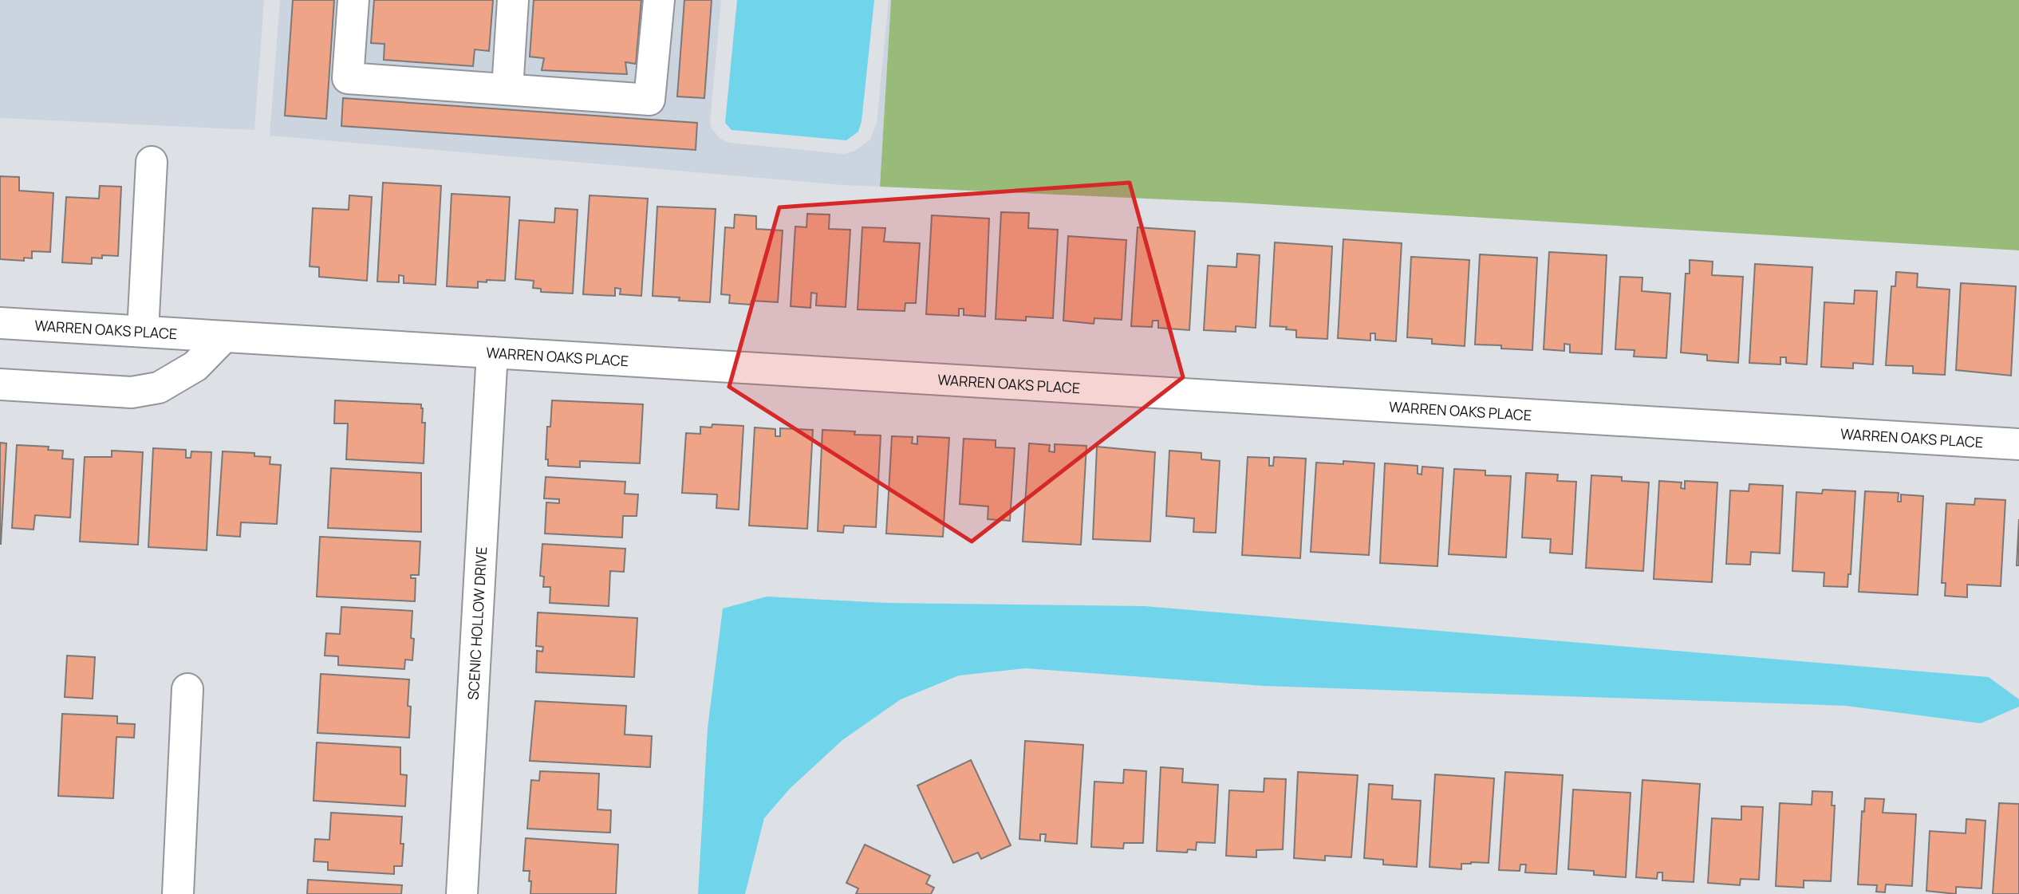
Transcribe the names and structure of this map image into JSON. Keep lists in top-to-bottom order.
{
  "streets": {
    "street": ["WARREN OAKS PLACE", "SCENIC HOLLOW DRIVE"]
  },
  "crossings": [
    ["WARREN OAKS PLACE", "SCENIC HOLLOW DRIVE"]
  ]
}
